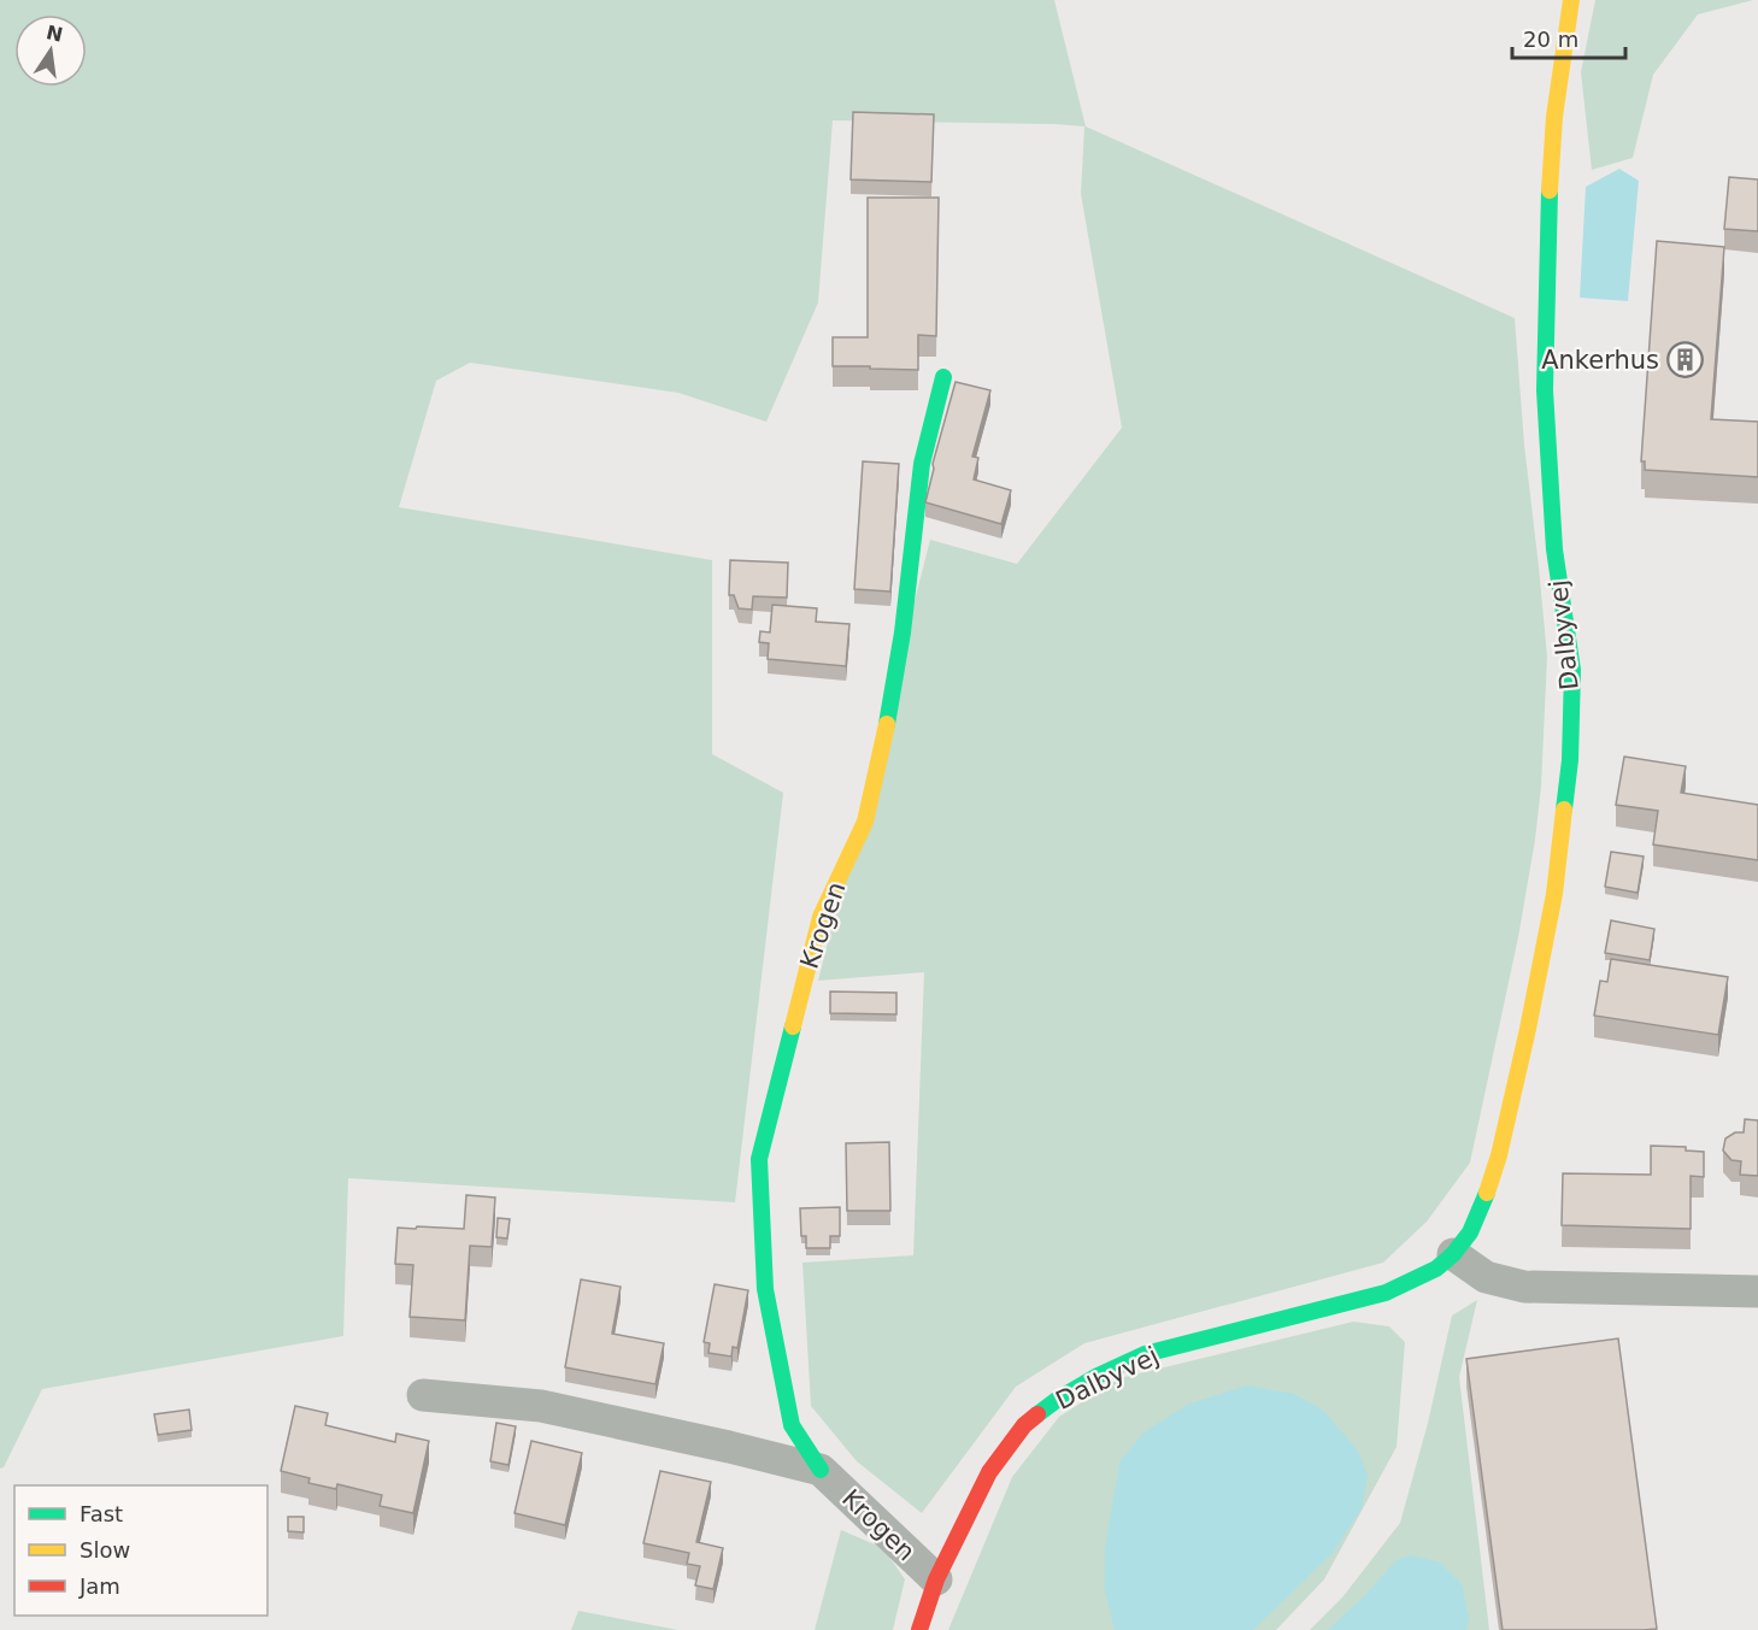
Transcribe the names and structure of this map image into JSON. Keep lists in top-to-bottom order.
{
  "streets": {
    "street": ["Dalbyvej", "Krogen"]
  },
  "crossings": [
    ["Dalbyvej", "Krogen"]
  ],
  "places": {
    "building": ["Ankerhus"]
  },
  "legend": ["Fast", "Slow", "Jam"],
  "scale_bar": "20 m",
  "north": "top"
}
